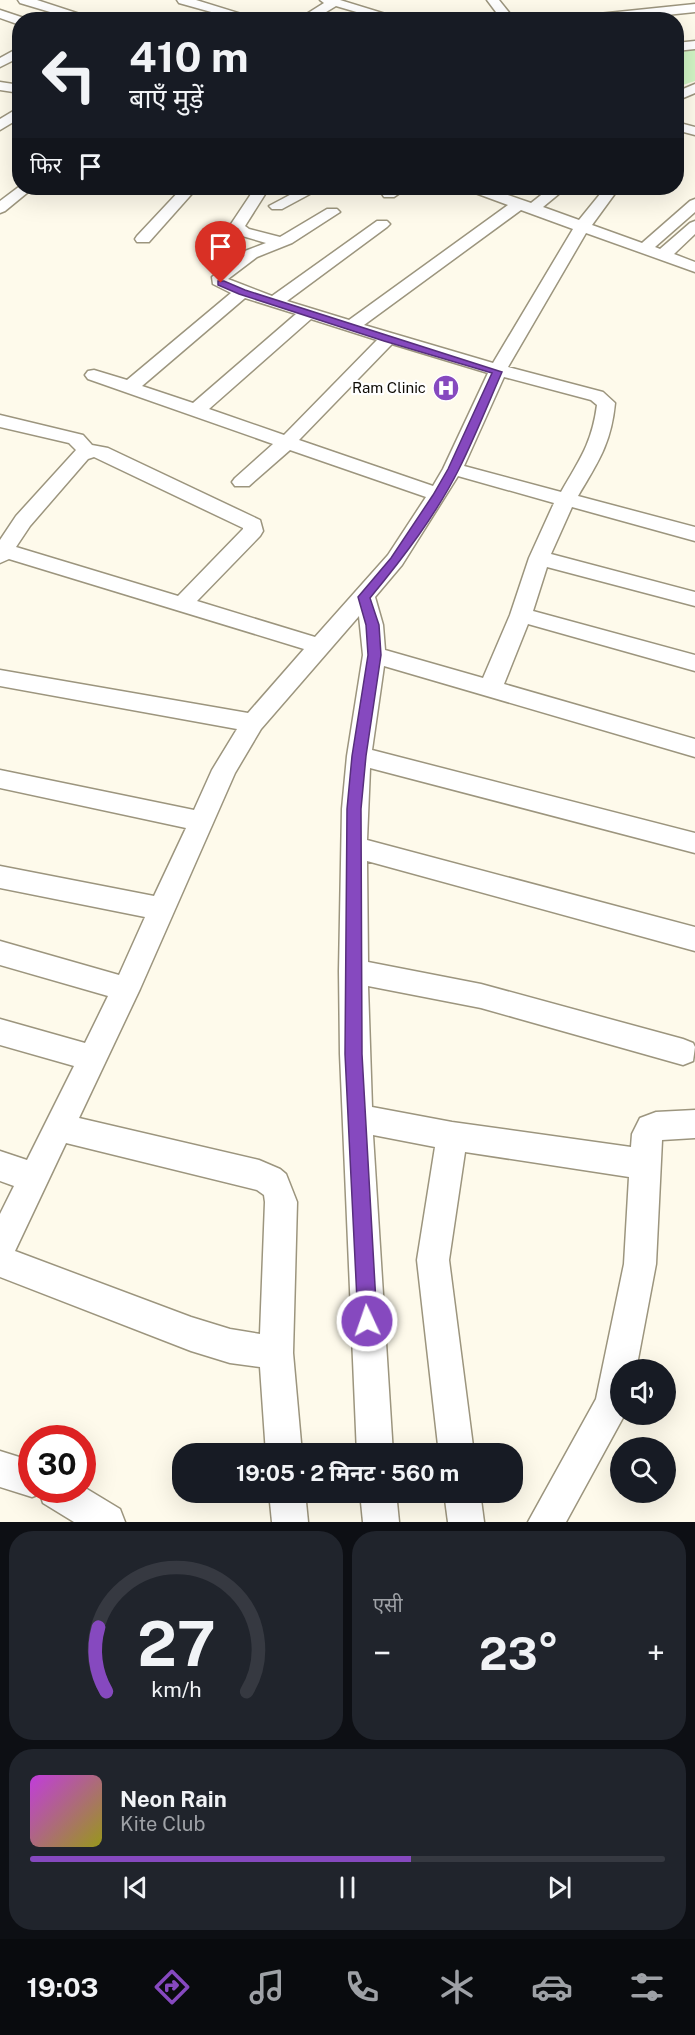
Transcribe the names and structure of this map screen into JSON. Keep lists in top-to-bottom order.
{
  "places": {
    "hospital": ["Ram Clinic"]
  },
  "page": {
    "turn": ["410 m", "बाएँ मुड़ें"],
    "then": "फिर",
    "limit": "30",
    "trip": "19:05 · 2 मिनट · 560 m",
    "tile": "एसी",
    "heat": ["−", "23°", "+"],
    "song": ["Neon Rain", "Kite Club"],
    "tabs": "19:03",
    "gauge": ["27", "km/h"]
  }
}
